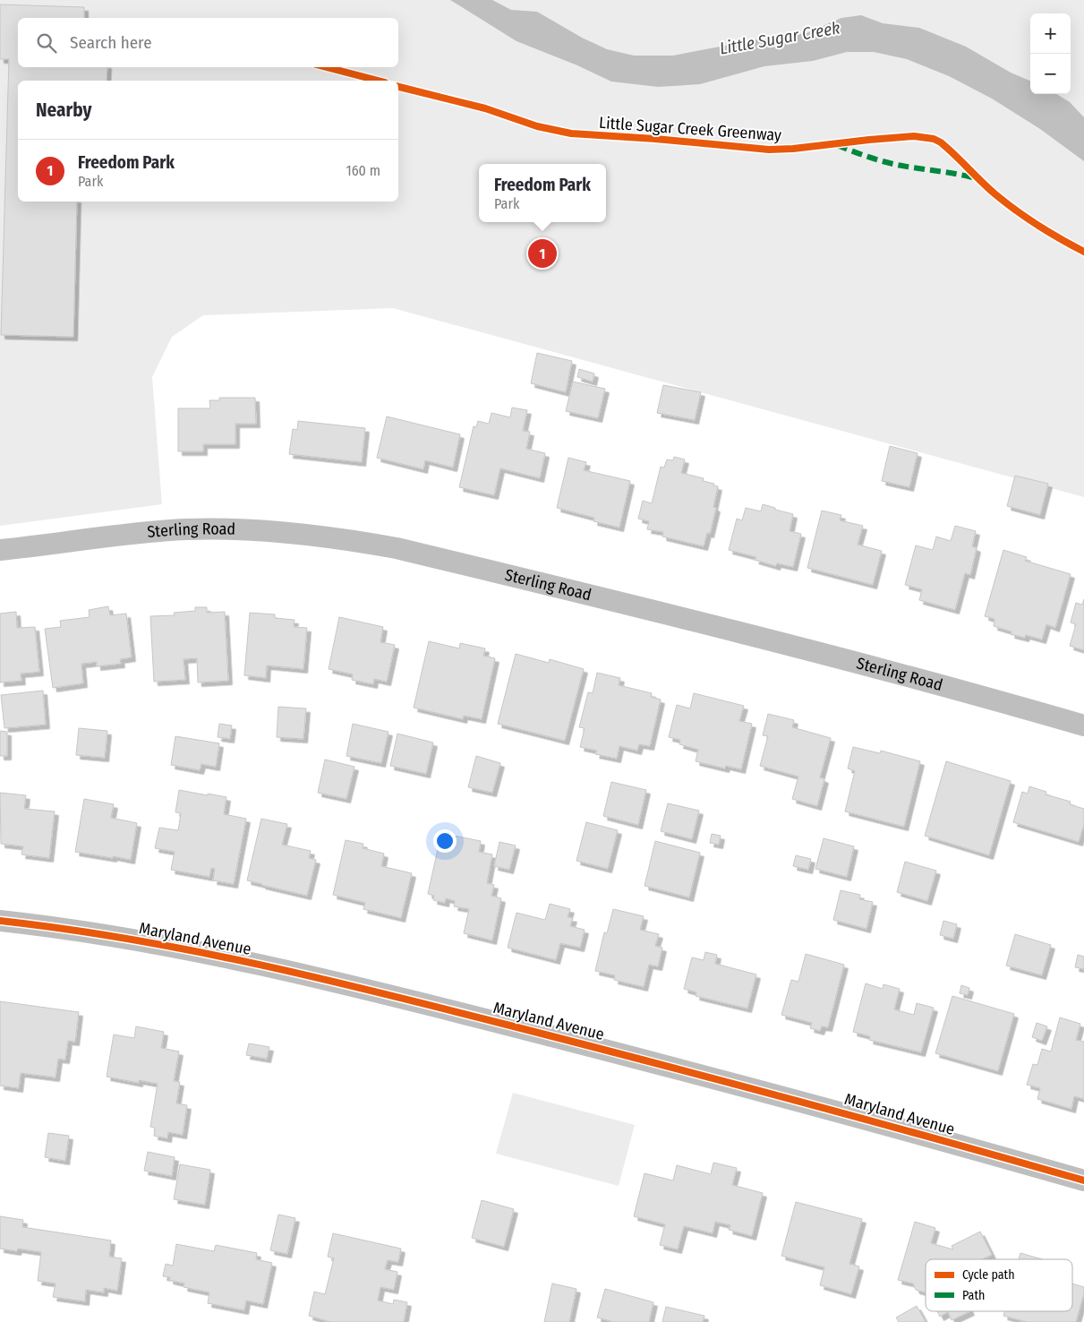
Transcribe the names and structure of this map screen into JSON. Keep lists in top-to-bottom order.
{
  "streets": {
    "street": ["Sterling Road", "Maryland Avenue"],
    "cycle path": ["Little Sugar Creek Greenway"]
  },
  "water": ["Little Sugar Creek"],
  "legend": ["Cycle path", "Path"],
  "page": {
    "map_buttons": ["+", "−"],
    "search": "Search here",
    "heading": "Nearby",
    "list": [
      {
        "mark": "1",
        "name": "Freedom Park",
        "note": "Park",
        "value": "160 m"
      }
    ],
    "popup": ["Freedom Park", "Park"],
    "pins": "1"
  }
}
